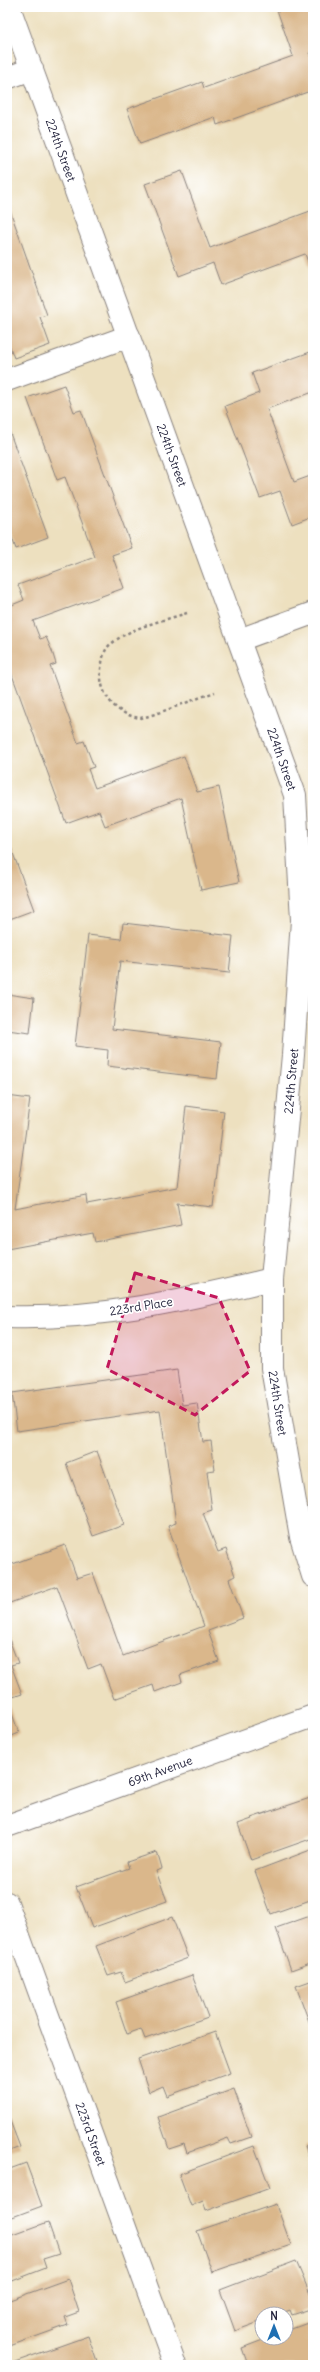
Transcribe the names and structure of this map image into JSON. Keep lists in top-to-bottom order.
{
  "streets": {
    "street": [
      "224th Street",
      "223rd Place",
      "69th Avenue",
      "223rd Street"
    ]
  },
  "crossings": [
    ["224th Street", "223rd Place"]
  ],
  "north": "top"
}
